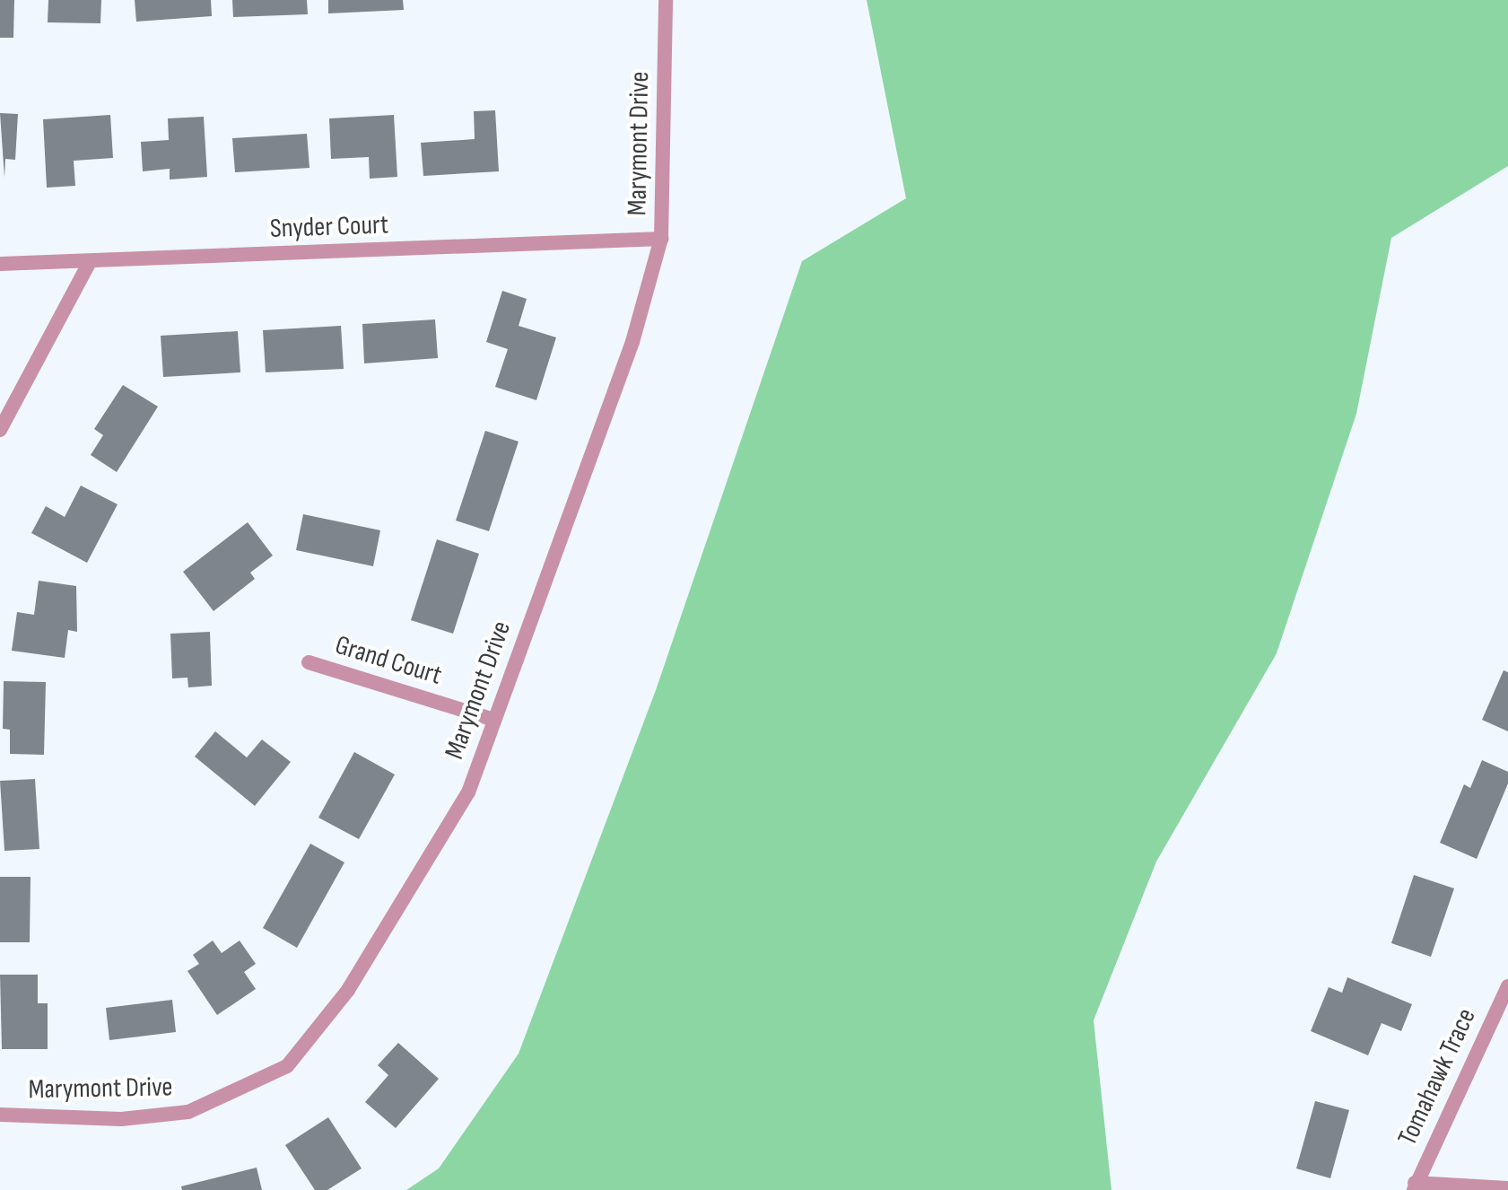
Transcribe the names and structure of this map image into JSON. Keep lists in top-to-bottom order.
{
  "streets": {
    "street": [
      "Marymont Drive",
      "Snyder Court",
      "Grand Court",
      "Tomahawk Trace"
    ]
  },
  "crossings": [
    ["Marymont Drive", "Snyder Court"],
    ["Marymont Drive", "Grand Court"]
  ]
}
